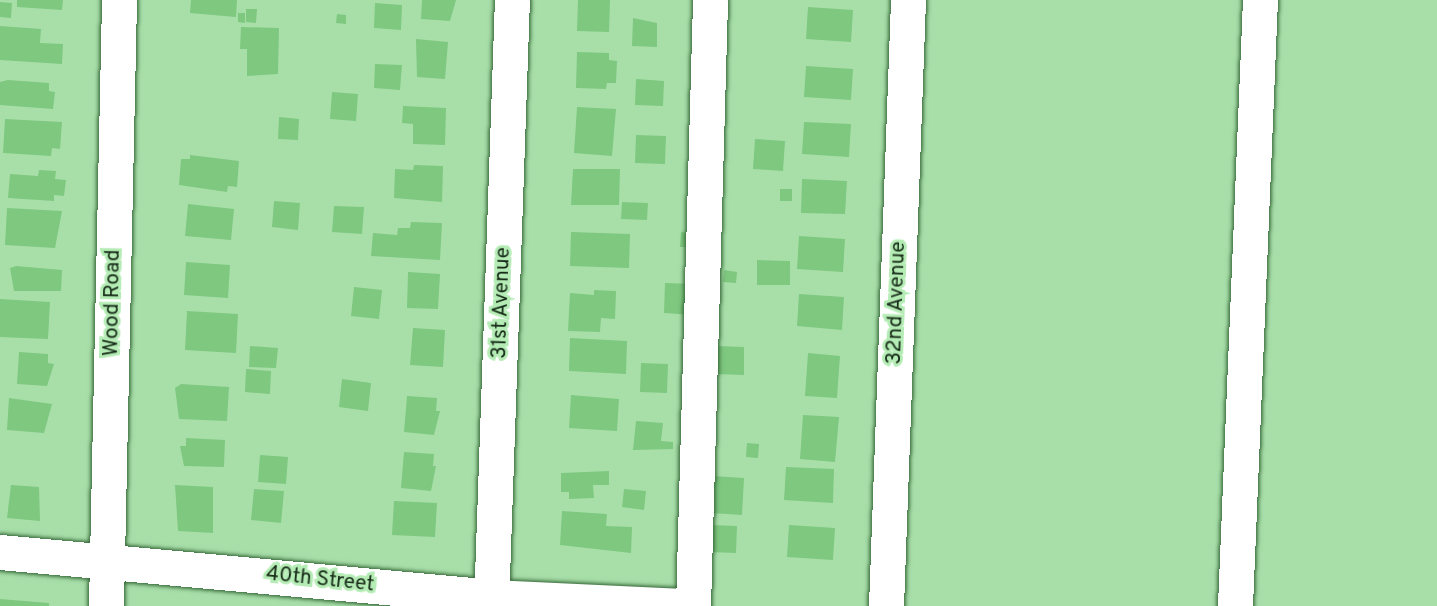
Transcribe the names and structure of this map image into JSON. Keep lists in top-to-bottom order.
{
  "streets": {
    "street": [
      "Wood Road",
      "31st Avenue",
      "32nd Avenue",
      "40th Street"
    ]
  },
  "crossings": [
    ["Wood Road", "40th Street"],
    ["31st Avenue", "40th Street"]
  ]
}
